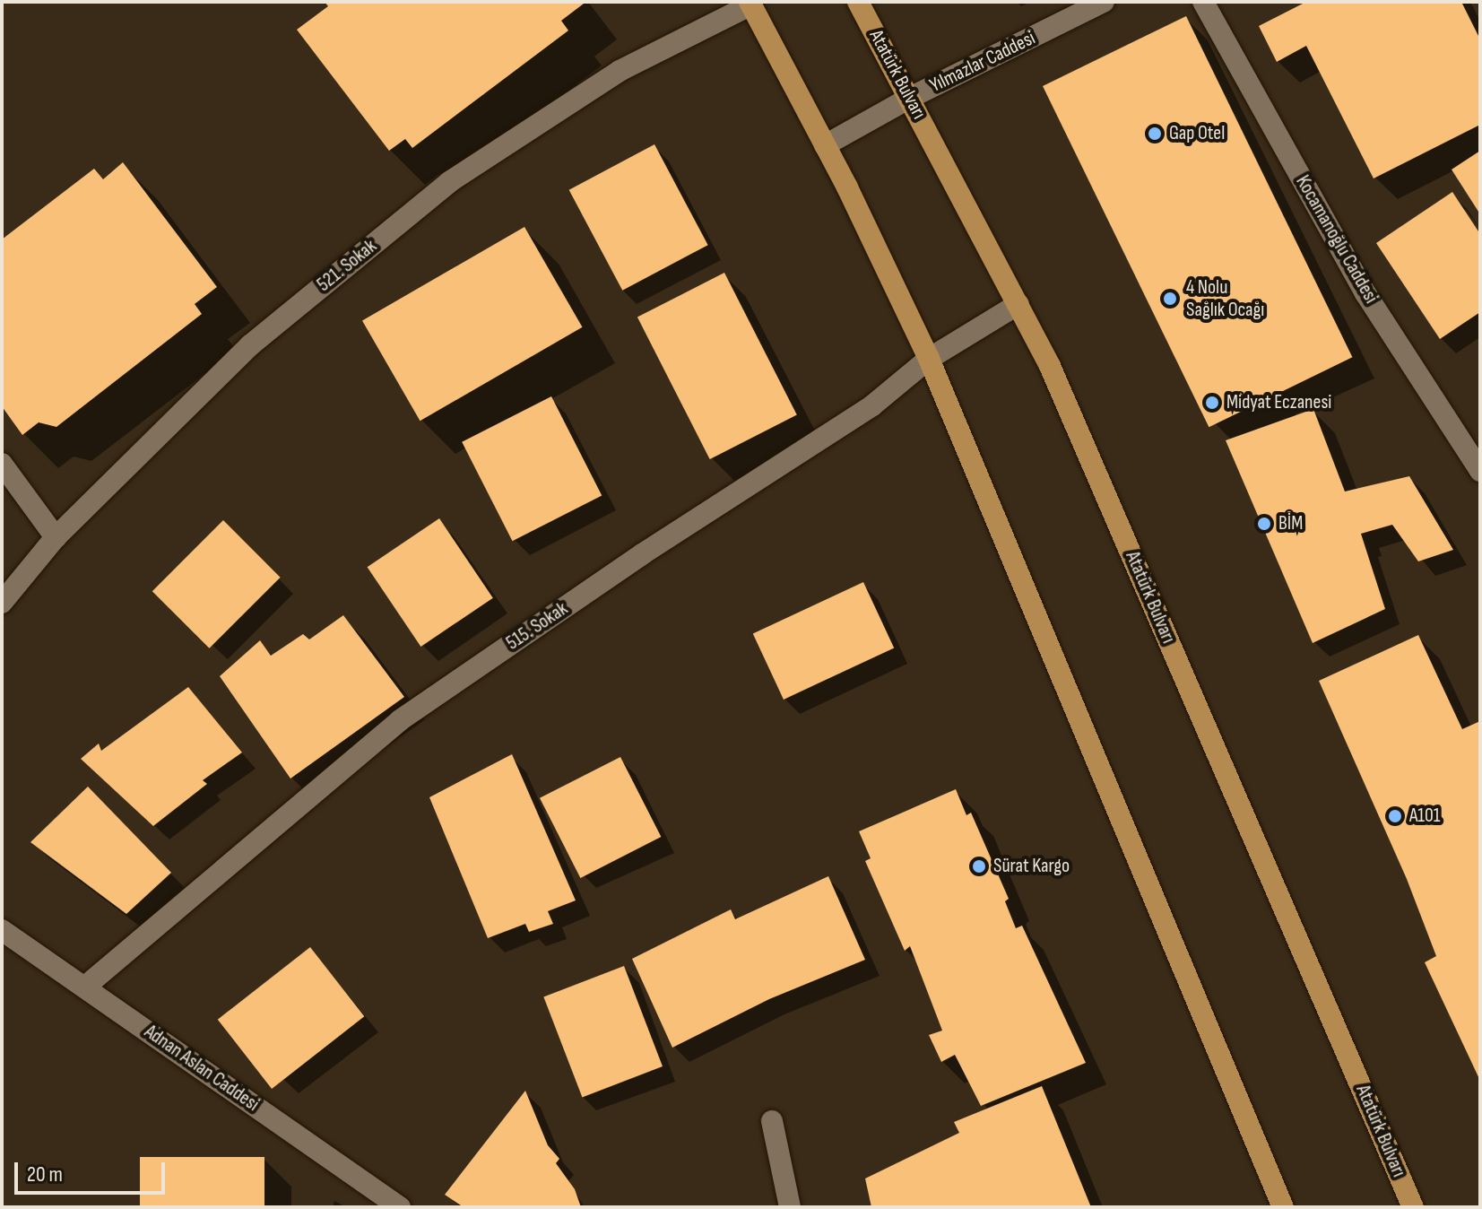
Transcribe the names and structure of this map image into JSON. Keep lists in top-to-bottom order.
{
  "streets": {
    "main road": ["Atatürk Bulvarı"],
    "street": [
      "Yılmazlar Caddesi",
      "Kocamanoğlu Caddesi",
      "521. Sokak",
      "515. Sokak",
      "Adnan Aslan Caddesi"
    ]
  },
  "crossings": [
    ["Yılmazlar Caddesi", "Atatürk Bulvarı"],
    ["Atatürk Bulvarı", "515. Sokak"],
    ["515. Sokak", "Adnan Aslan Caddesi"]
  ],
  "places": [
    "Gap Otel",
    "4 Nolu Sağlık Ocağı",
    "Midyat Eczanesi",
    "BİM",
    "A101",
    "Sürat Kargo"
  ],
  "scale_bar": "20 m"
}
